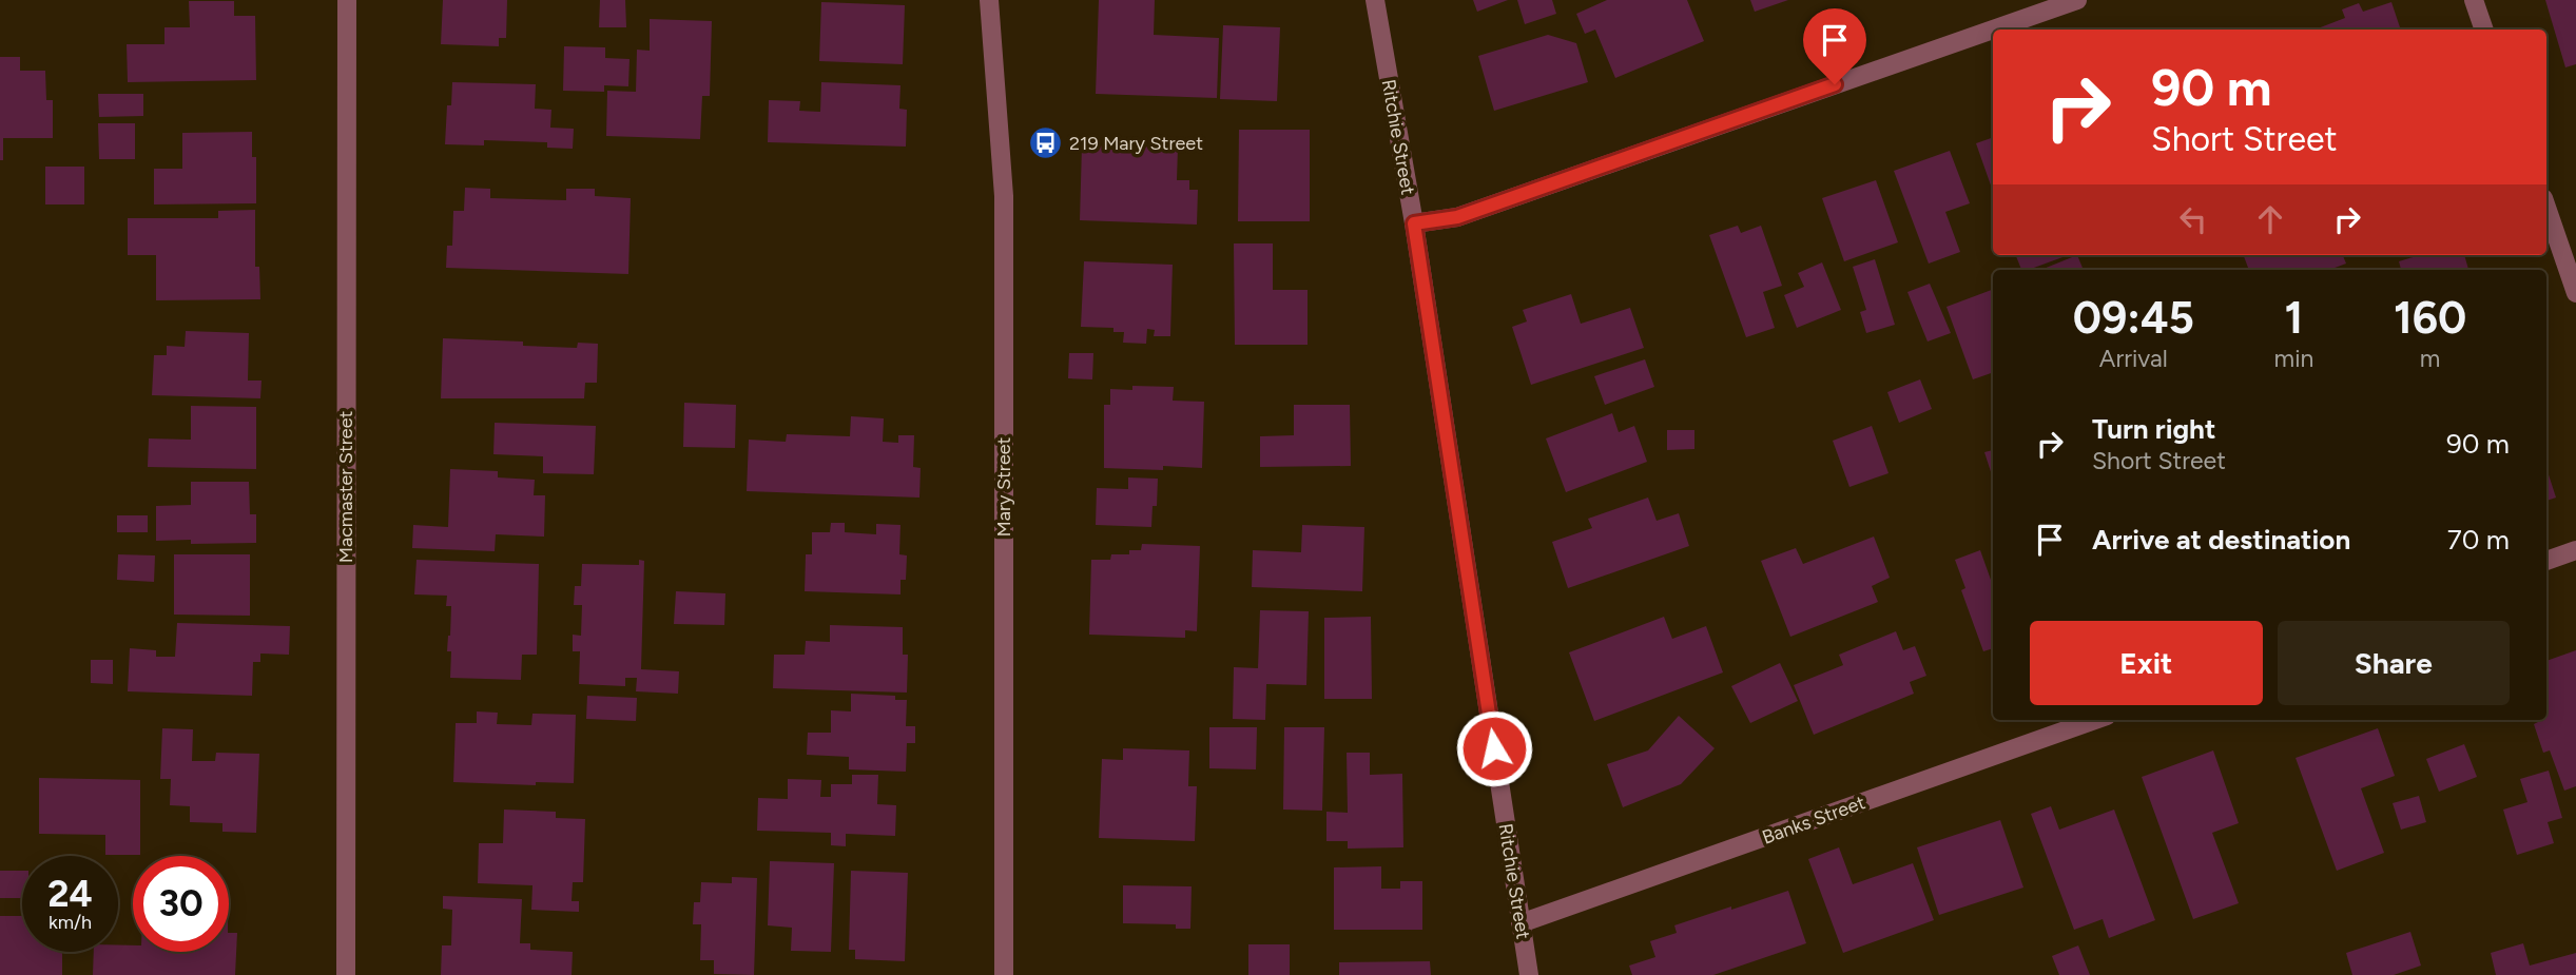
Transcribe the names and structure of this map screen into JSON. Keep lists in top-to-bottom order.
{
  "streets": {
    "street": [
      "Ritchie Street",
      "Macmaster Street",
      "Mary Street",
      "Banks Street"
    ]
  },
  "crossings": [
    ["Ritchie Street", "Banks Street"]
  ],
  "places": {
    "bus stop": ["219 Mary Street"]
  },
  "page": {
    "turn": ["90 m", "Short Street"],
    "eta": [
      "09:45",
      "Arrival",
      "1",
      "min",
      "160",
      "m"
    ],
    "list": [
      {
        "name": "Turn right",
        "note": "Short Street",
        "value": "90 m"
      },
      {
        "name": "Arrive at destination",
        "value": "70 m"
      }
    ],
    "buttons": ["Exit", "Share"],
    "speed": "24 km/h",
    "limit": "30"
  }
}
